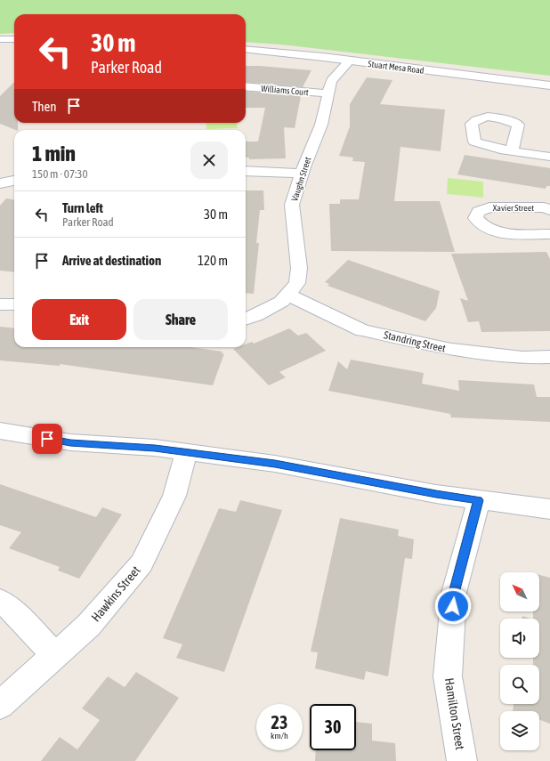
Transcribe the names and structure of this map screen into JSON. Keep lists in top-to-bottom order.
{
  "streets": {
    "street": [
      "Stuart Mesa Road",
      "Williams Court",
      "Vaughn Street",
      "Xavier Street",
      "Standring Street",
      "Hawkins Street",
      "Hamilton Street"
    ]
  },
  "crossings": [
    ["Stuart Mesa Road", "Vaughn Street"],
    ["Williams Court", "Vaughn Street"],
    ["Vaughn Street", "Standring Street"]
  ],
  "north": "top left",
  "page": {
    "turn": ["30 m", "Parker Road"],
    "then": "Then",
    "heading": ["1 min", "150 m · 07:30"],
    "list": [
      {
        "name": "Turn left",
        "note": "Parker Road",
        "value": "30 m"
      },
      {
        "name": "Arrive at destination",
        "value": "120 m"
      }
    ],
    "buttons": ["Exit", "Share"],
    "speed": "23 km/h",
    "limit": "30"
  }
}
